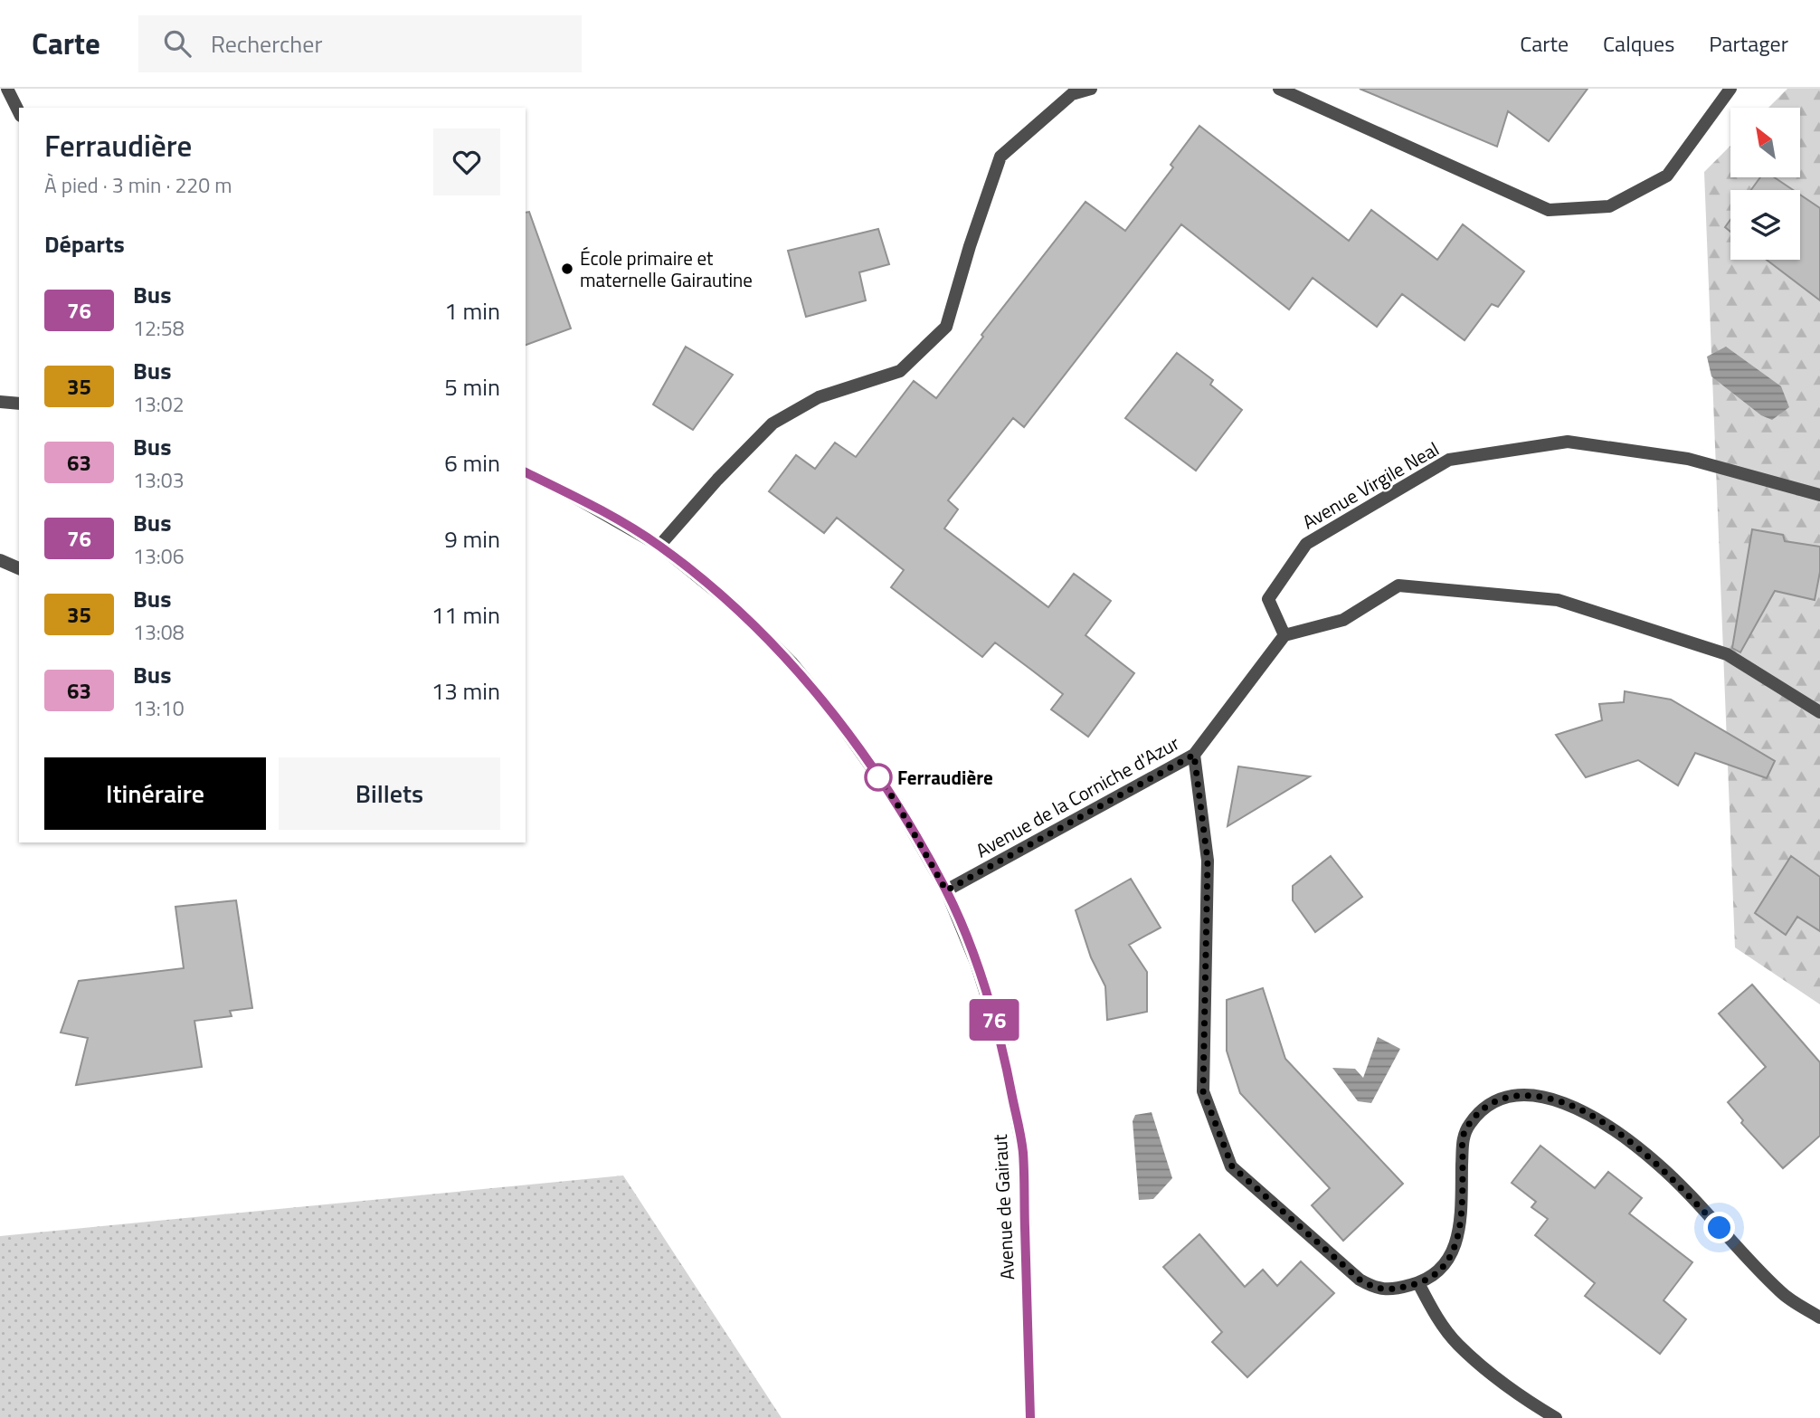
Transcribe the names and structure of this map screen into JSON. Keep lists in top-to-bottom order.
{
  "streets": {
    "street": ["Avenue Virgile Neal", "Avenue de la Corniche d'Azur", "Avenue de Gairaut"]
  },
  "crossings": [
    ["Avenue Virgile Neal", "Avenue de la Corniche d'Azur"],
    ["Avenue de la Corniche d'Azur", "Avenue de Gairaut"]
  ],
  "places": ["École primaire et maternelle Gairautine", "Ferraudière"],
  "lines": ["bus line 76"],
  "north": "top left",
  "page": {
    "header": "Carte",
    "search": "Rechercher",
    "nav": ["Carte", "Calques", "Partager"],
    "on_map": "76",
    "heading": [
      ["Ferraudière", "À pied · 3 min · 220 m"],
      "Départs"
    ],
    "list": [
      {
        "mark": "76",
        "name": "Bus",
        "note": "12:58",
        "value": "1 min"
      },
      {
        "mark": "35",
        "name": "Bus",
        "note": "13:02",
        "value": "5 min"
      },
      {
        "mark": "63",
        "name": "Bus",
        "note": "13:03",
        "value": "6 min"
      },
      {
        "mark": "76",
        "name": "Bus",
        "note": "13:06",
        "value": "9 min"
      },
      {
        "mark": "35",
        "name": "Bus",
        "note": "13:08",
        "value": "11 min"
      },
      {
        "mark": "63",
        "name": "Bus",
        "note": "13:10",
        "value": "13 min"
      }
    ],
    "buttons": ["Itinéraire", "Billets"]
  }
}
